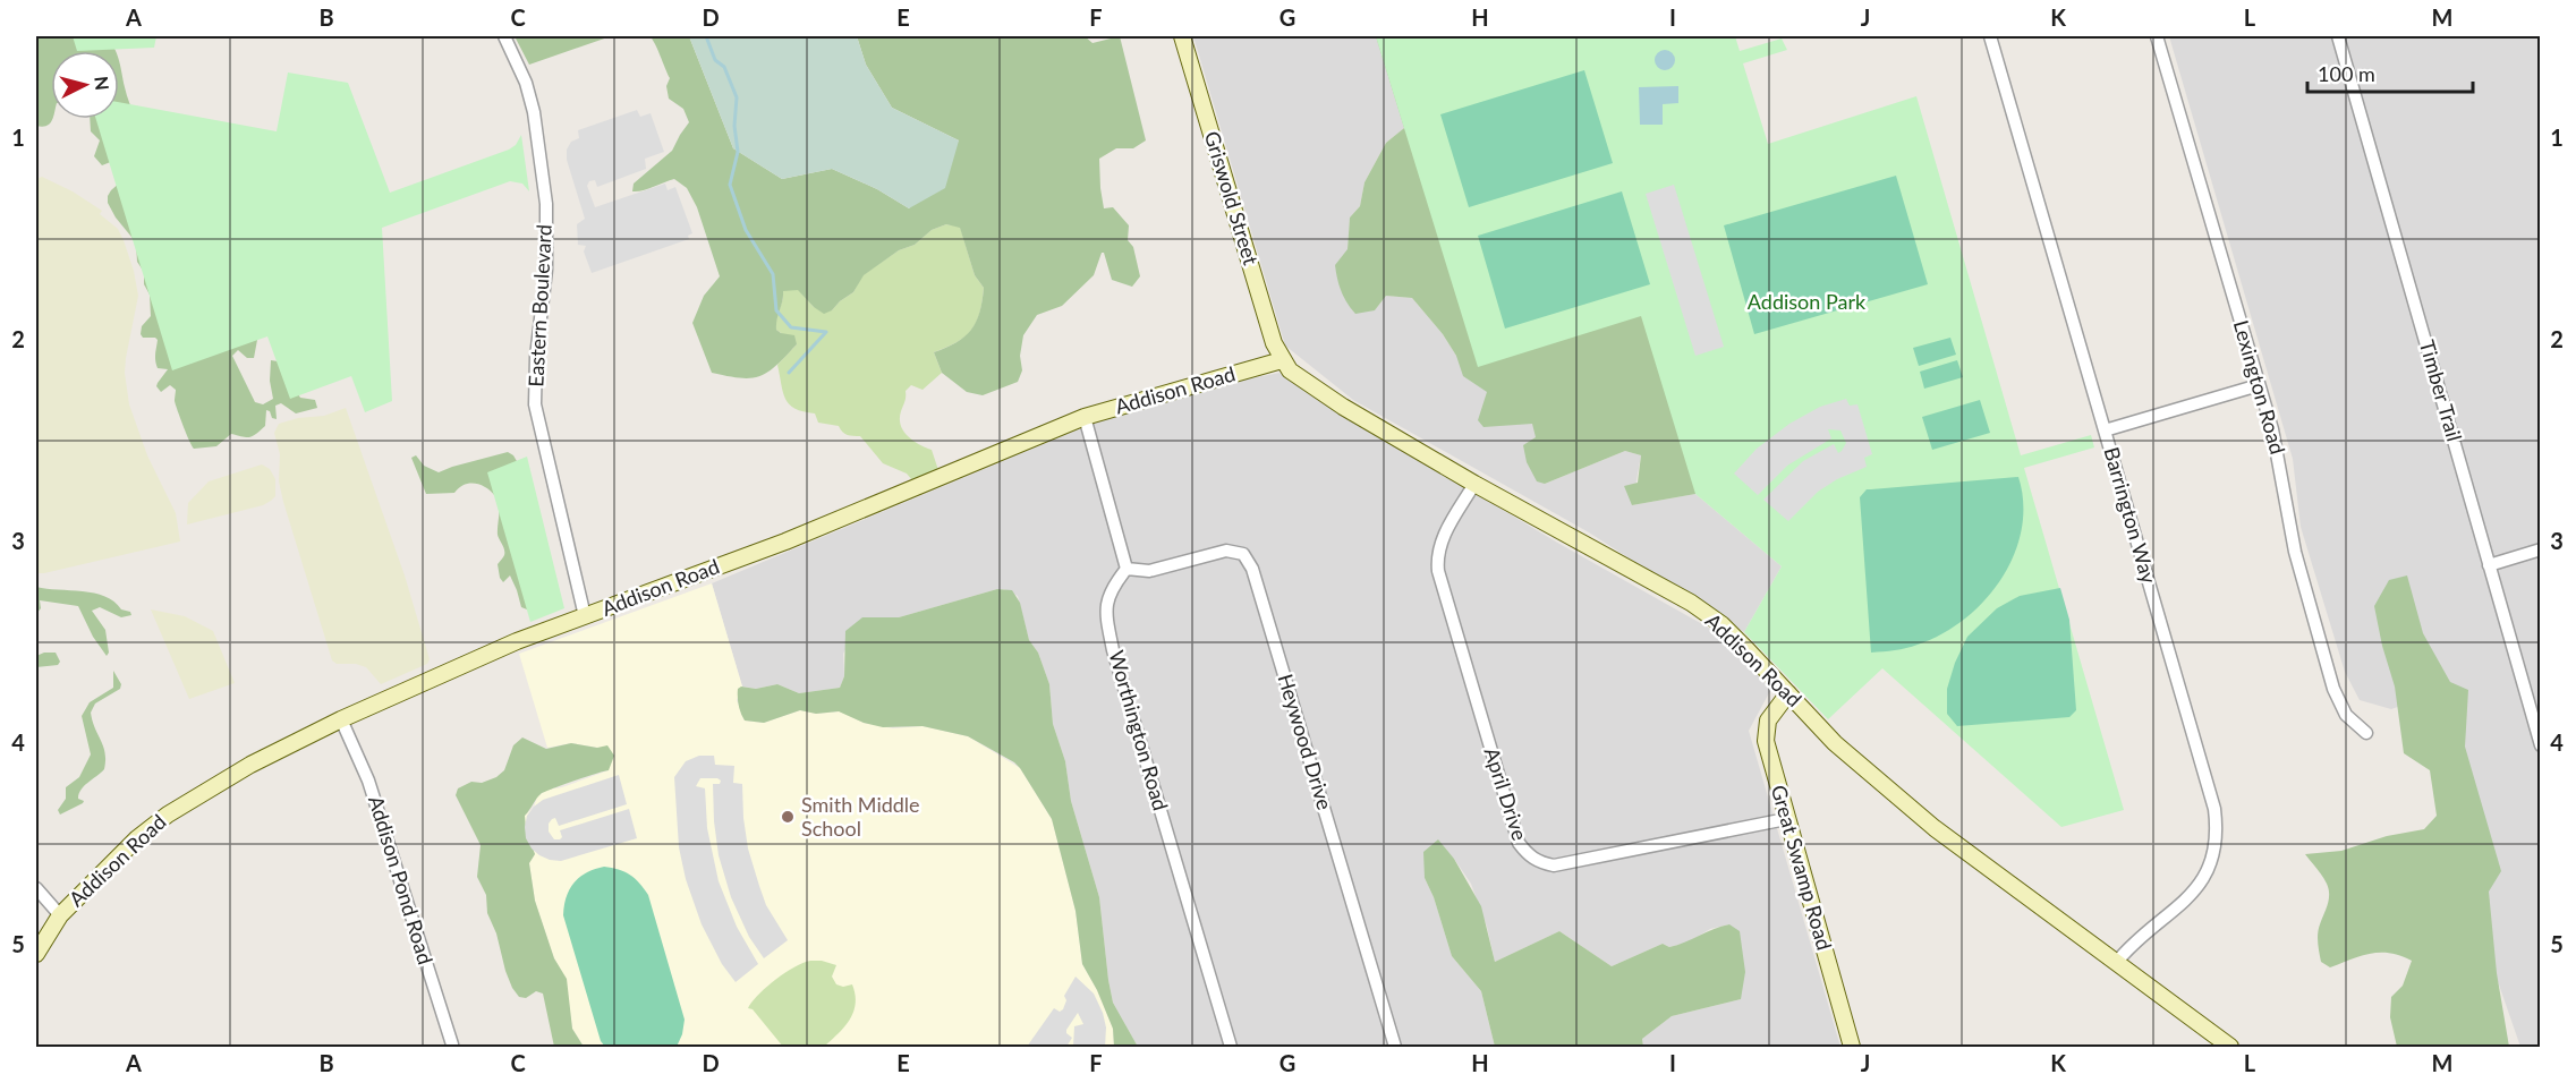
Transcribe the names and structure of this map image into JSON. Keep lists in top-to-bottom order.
{
  "streets": {
    "main road": ["Griswold Street", "Addison Road", "Great Swamp Road"],
    "street": [
      "Eastern Boulevard",
      "Lexington Road",
      "Timber Trail",
      "Barrington Way",
      "Worthington Road",
      "Heywood Drive",
      "April Drive",
      "Addison Pond Road"
    ]
  },
  "crossings": [
    ["Griswold Street", "Addison Road"],
    ["Eastern Boulevard", "Addison Road"],
    ["Addison Road", "Barrington Way"],
    ["Addison Road", "April Drive"],
    ["Addison Road", "Great Swamp Road"],
    ["Addison Road", "Addison Pond Road"],
    ["Worthington Road", "Heywood Drive"],
    ["April Drive", "Great Swamp Road"]
  ],
  "parks": ["Addison Park"],
  "places": ["Smith Middle School"],
  "scale_bar": "100 m",
  "north": "right",
  "grid": {
    "columns": [
      "A",
      "B",
      "C",
      "D",
      "E",
      "F",
      "G",
      "H",
      "I",
      "J",
      "K",
      "L",
      "M"
    ],
    "rows": [
      "1",
      "2",
      "3",
      "4",
      "5"
    ]
  }
}
